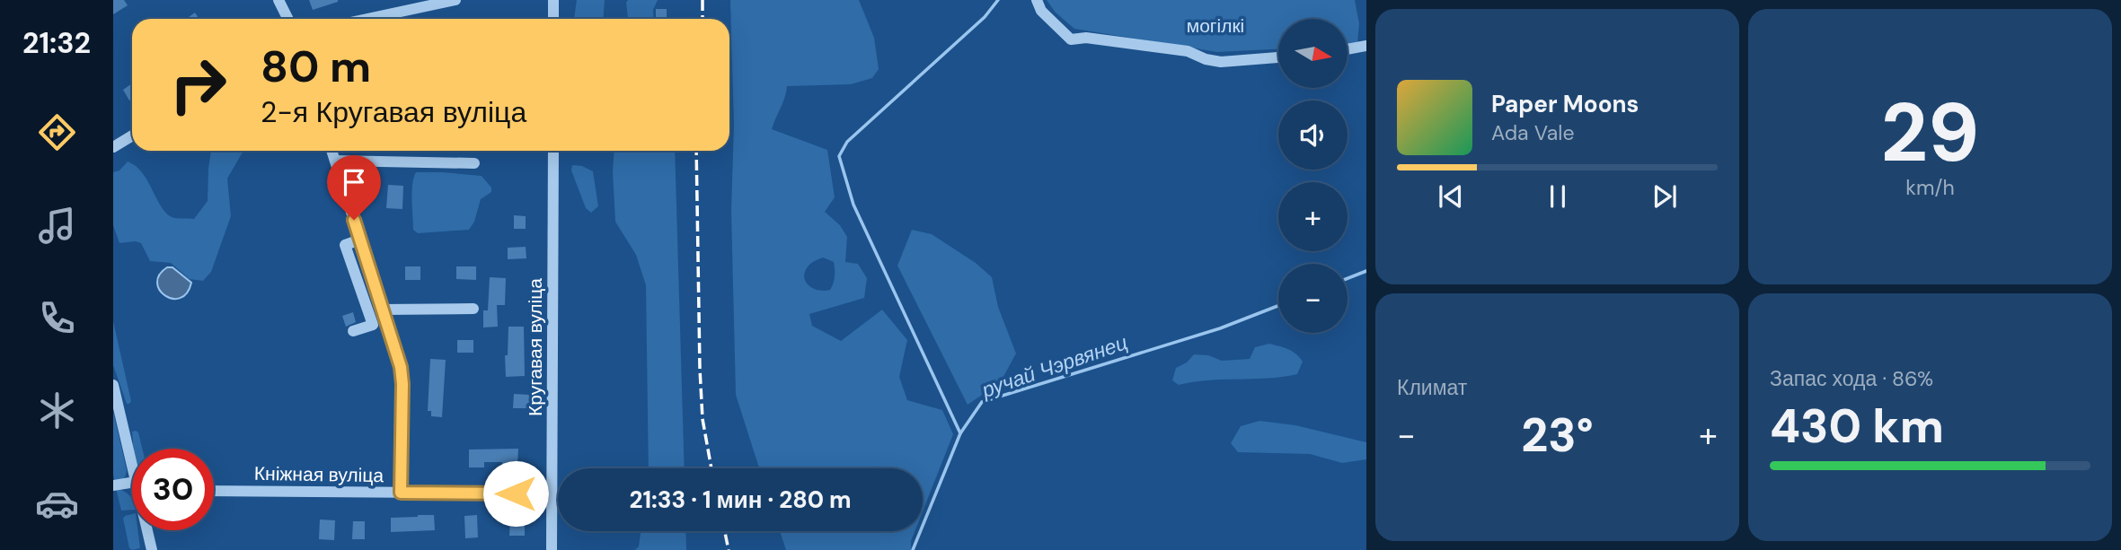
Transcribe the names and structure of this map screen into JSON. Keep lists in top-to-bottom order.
{
  "streets": {
    "street": ["Кругавая вуліца", "Кніжная вуліца"]
  },
  "crossings": [
    ["Кругавая вуліца", "Кніжная вуліца"]
  ],
  "water": ["ручай Чэрвянец"],
  "parks": ["могілкі"],
  "north": "right",
  "page": {
    "tabs": "21:32",
    "tile": [
      ["29", "km/h"],
      "Климат",
      ["Запас хода · 86%", "430 km"]
    ],
    "map_buttons": ["+", "−"],
    "turn": ["80 m", "2-я Кругавая вуліца"],
    "song": ["Paper Moons", "Ada Vale"],
    "heat": ["−", "23°", "+"],
    "limit": "30",
    "trip": "21:33 · 1 мин · 280 m"
  }
}
